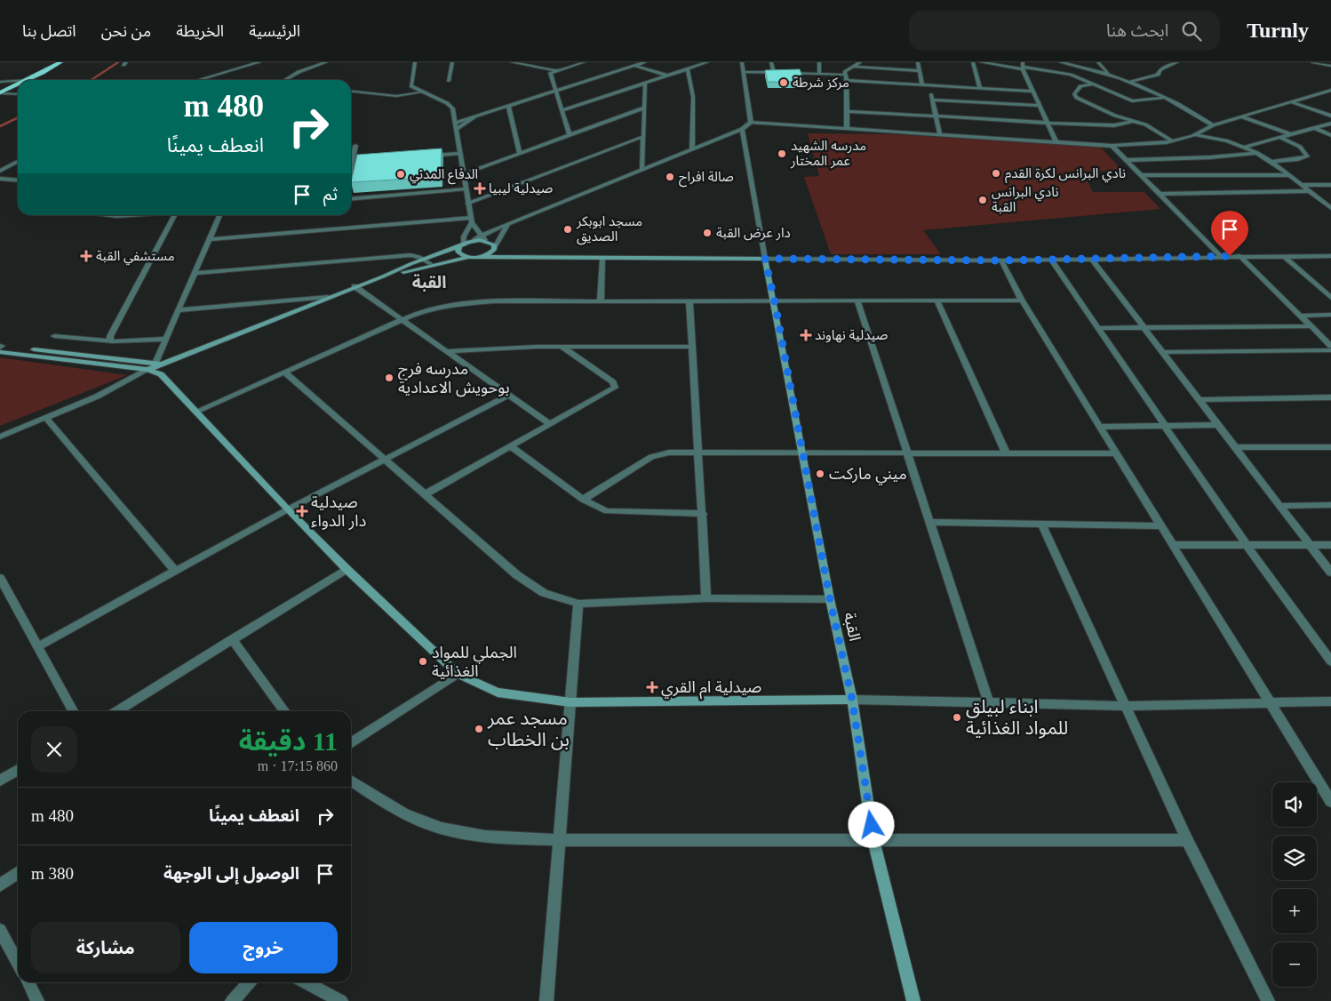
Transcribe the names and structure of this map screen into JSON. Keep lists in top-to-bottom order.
{
  "streets": {
    "main road": ["القبة"]
  },
  "districts": ["القبة"],
  "places": {
    "other": [
      "مركز شرطة",
      "مدرسه الشهيد عمر المختار",
      "نادي البرانس لكرة القدم",
      "الدفاع المدني",
      "صالة افراح",
      "نادي البرانس القبة",
      "مسجد ابوبكر الصديق",
      "دار عرض القبة",
      "مدرسه فرج بوحويش الاعدادية",
      "ميني ماركت",
      "الجملي للمواد الغذائية",
      "ابناء لبيلق للمواد الغذائية",
      "مسجد عمر بن الخطاب"
    ],
    "health": [
      "صيدلية ليبيا",
      "مستشفي القبة",
      "صيدلية نهاوند",
      "صيدلية دار الدواء",
      "صيدلية ام القري"
    ]
  },
  "page": {
    "header": "Turnly",
    "search": "ابحث هنا",
    "nav": [
      "الرئيسية",
      "الخريطة",
      "من نحن",
      "اتصل بنا"
    ],
    "turn": ["480 m", "انعطف يمينًا"],
    "then": "ثم",
    "heading": ["11 دقيقة", "860 m · 17:15"],
    "map_buttons": ["+", "−"],
    "list": [
      {
        "name": "انعطف يمينًا",
        "value": "480 m"
      },
      {
        "name": "الوصول إلى الوجهة",
        "value": "380 m"
      }
    ],
    "buttons": ["خروج", "مشاركة"]
  }
}
